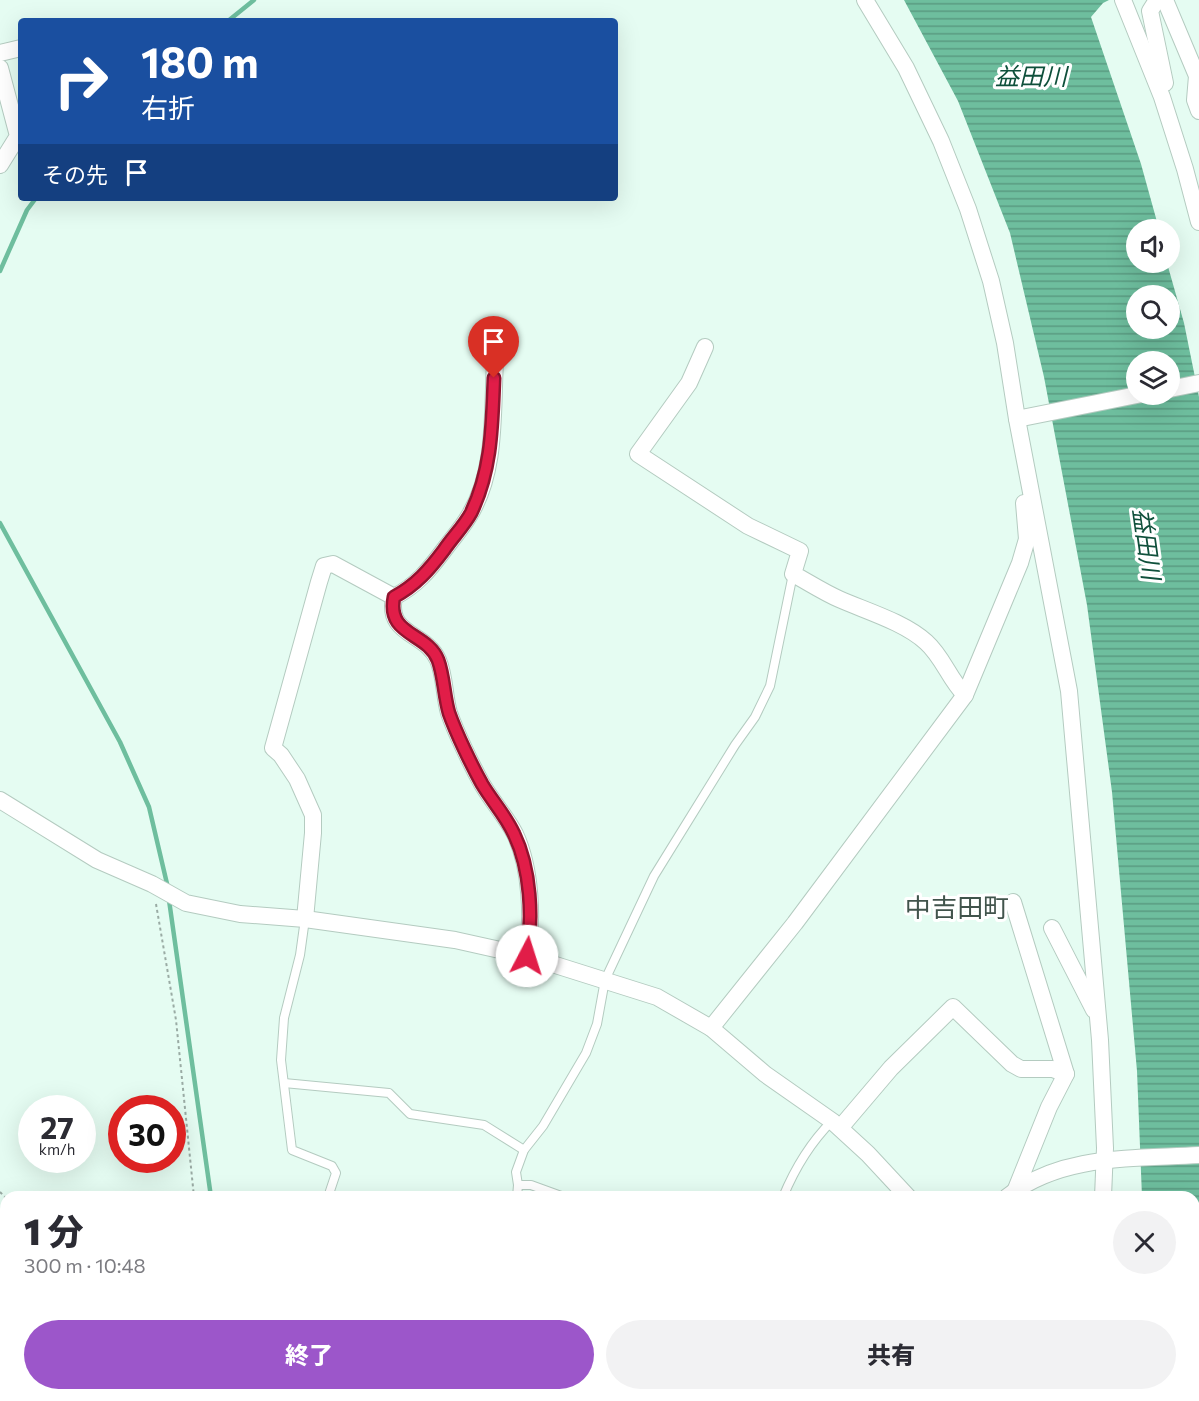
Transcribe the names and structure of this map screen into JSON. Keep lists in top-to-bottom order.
{
  "districts": ["中吉田町"],
  "water": ["益田川"],
  "page": {
    "turn": ["180 m", "右折"],
    "then": "その先",
    "speed": "27 km/h",
    "limit": "30",
    "heading": ["1 分", "300 m · 10:48"],
    "buttons": ["終了", "共有"]
  }
}
